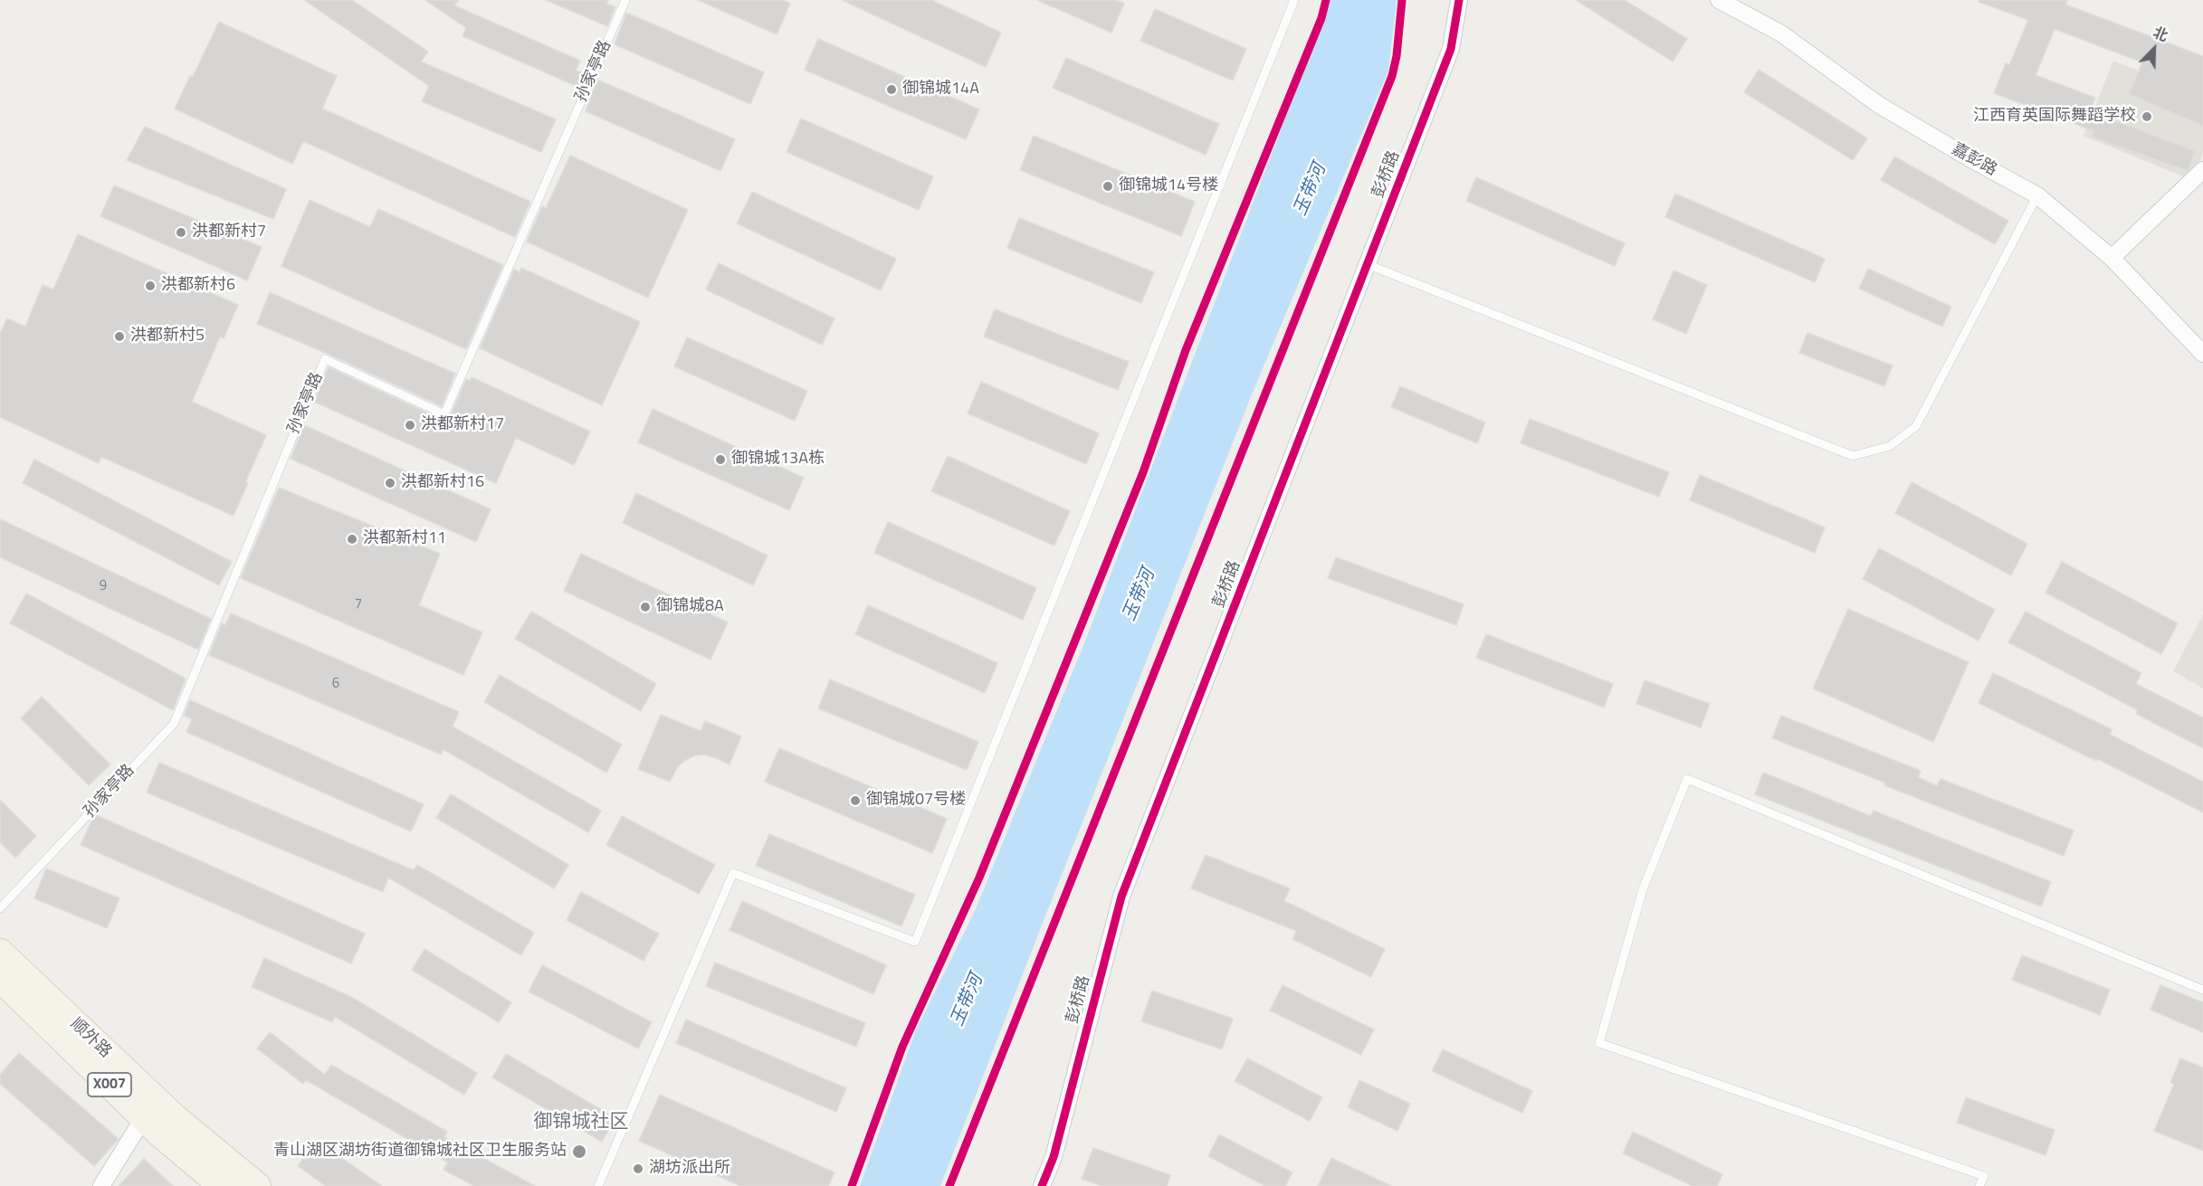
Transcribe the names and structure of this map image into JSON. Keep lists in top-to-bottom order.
{
  "streets": {
    "main road": ["顺外路", "X007"],
    "street": ["嘉彭路", "彭桥路"],
    "lane": ["孙家亭路"]
  },
  "districts": ["御锦城社区"],
  "water": ["玉带河"],
  "places": [
    "御锦城14A",
    "江西育英国际舞蹈学校",
    "御锦城14号楼",
    "洪都新村7",
    "洪都新村6",
    "洪都新村5",
    "洪都新村17",
    "御锦城13A栋",
    "洪都新村16",
    "洪都新村11",
    "御锦城8A",
    "御锦城07号楼",
    "青山湖区湖坊街道御锦城社区卫生服务站",
    "湖坊派出所"
  ],
  "house_numbers": ["9", "7", "6"],
  "north": "top right"
}
